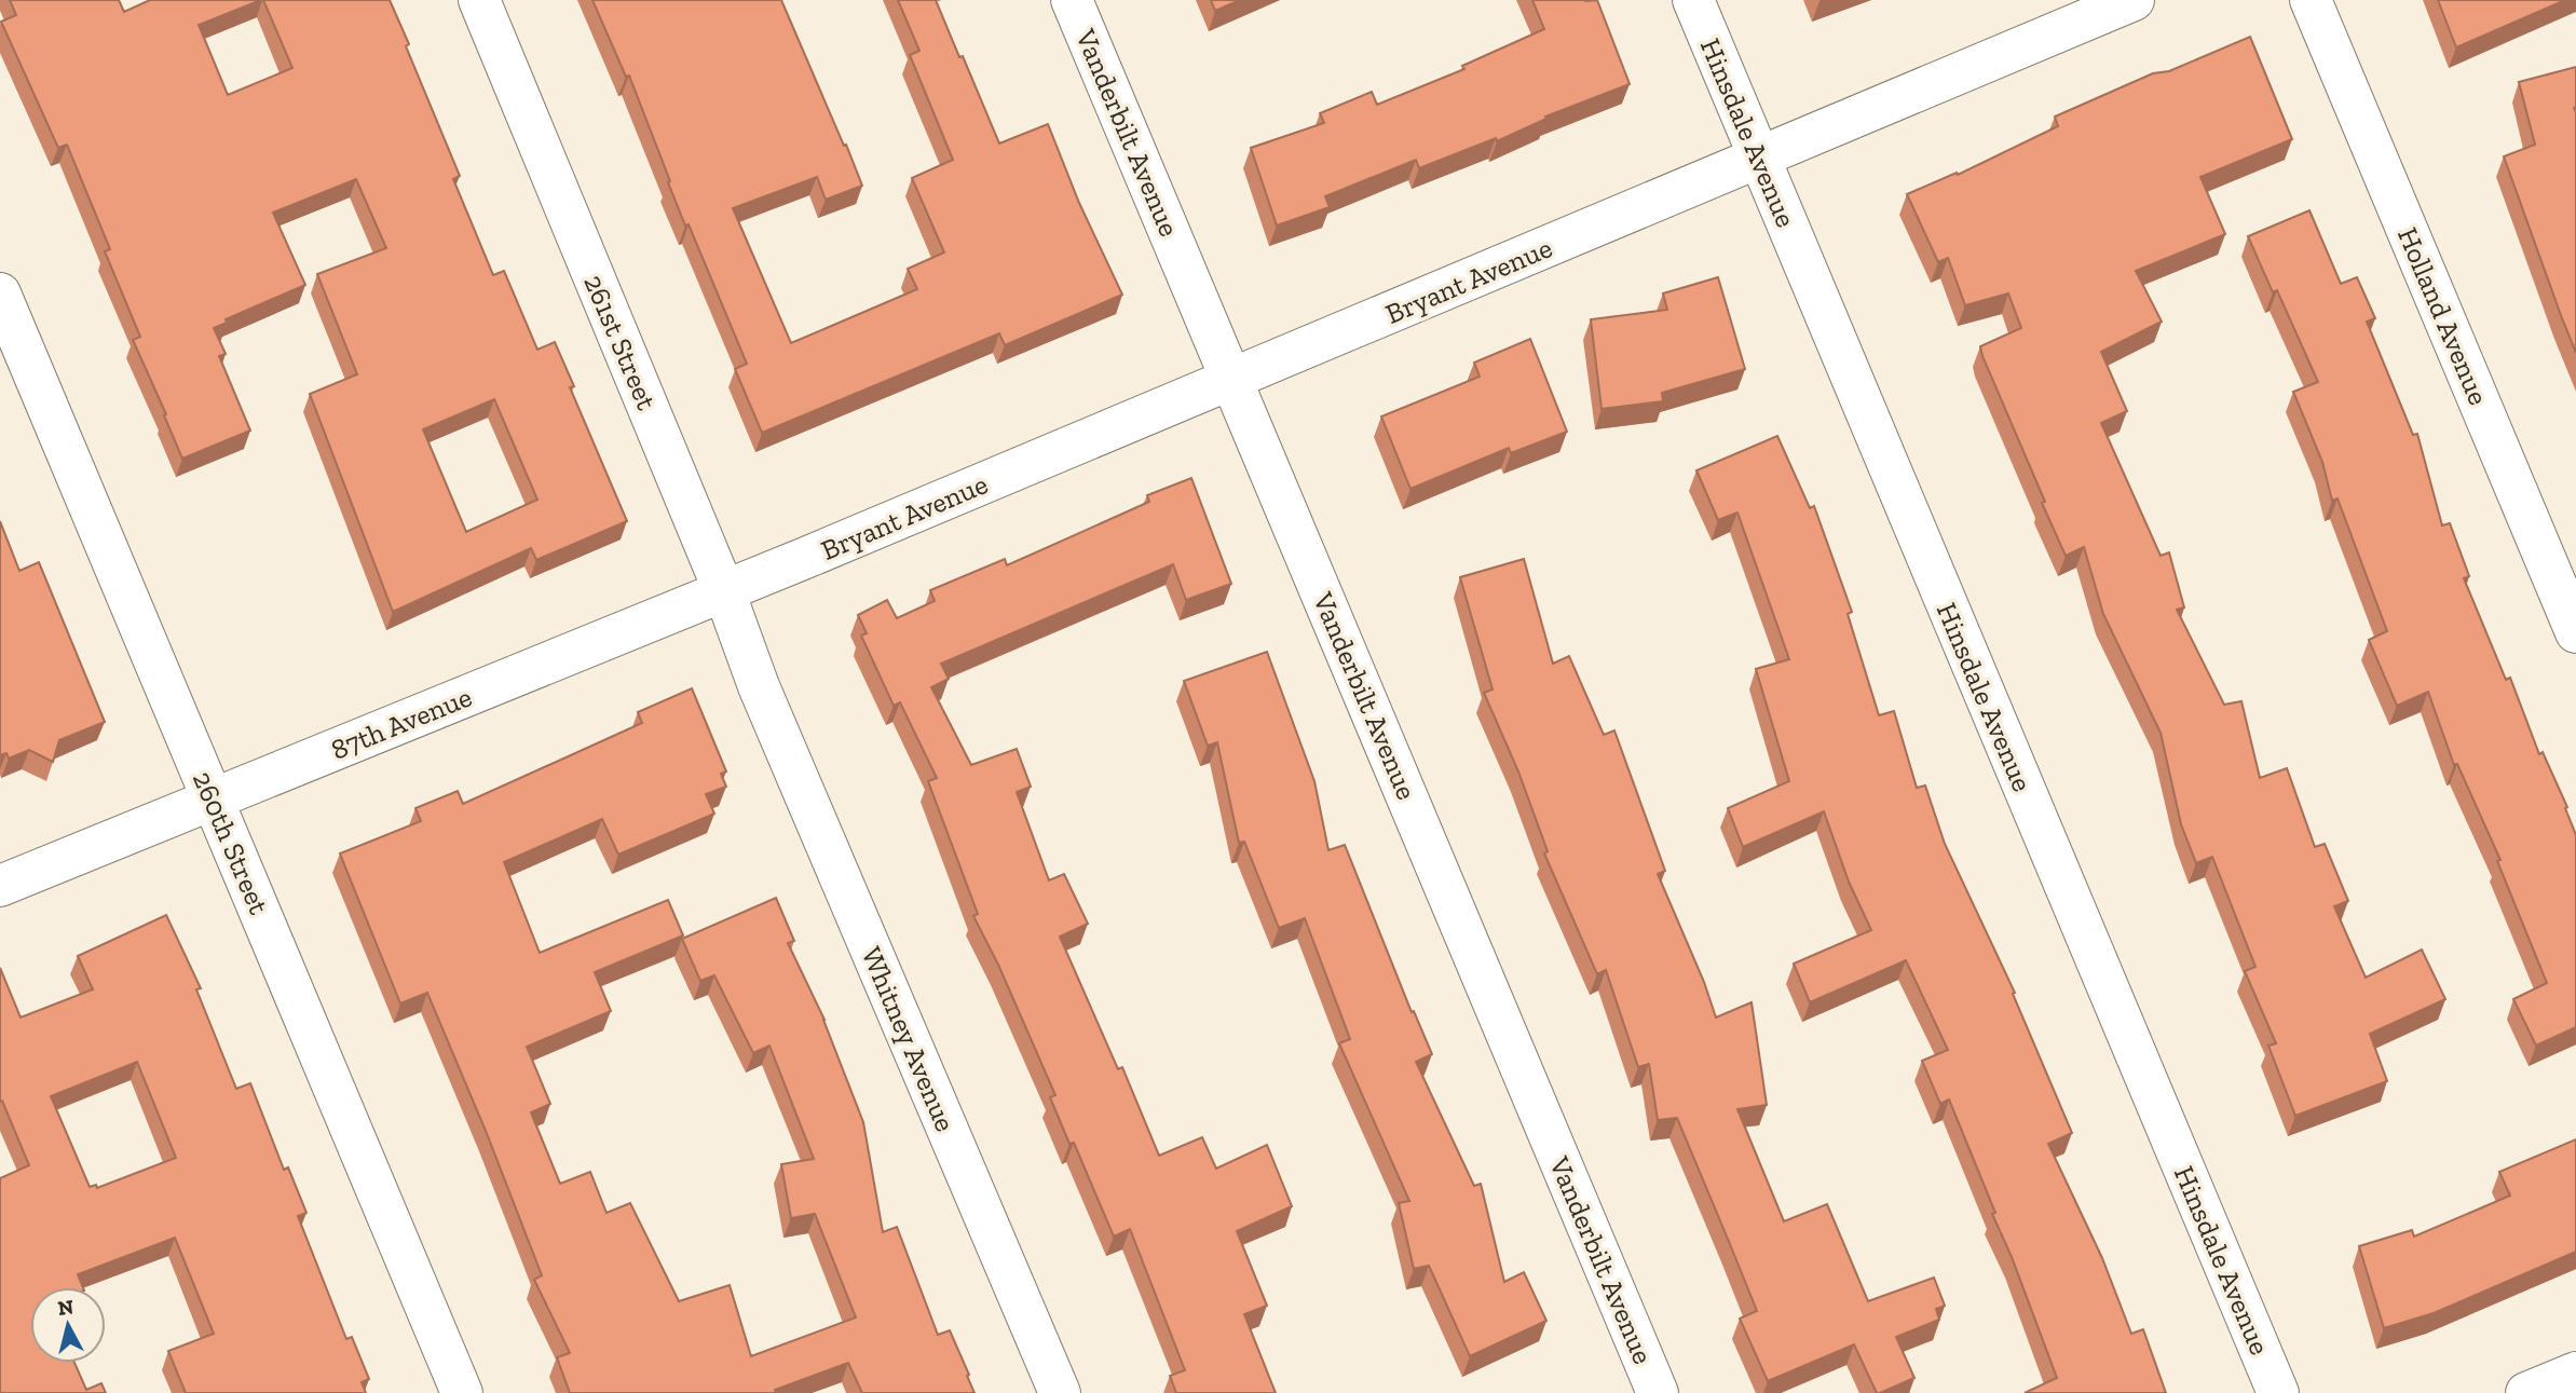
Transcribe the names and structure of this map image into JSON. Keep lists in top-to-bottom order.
{
  "streets": {
    "street": [
      "Vanderbilt Avenue",
      "Hinsdale Avenue",
      "Bryant Avenue",
      "Holland Avenue",
      "261st Street",
      "87th Avenue",
      "260th Street",
      "Whitney Avenue"
    ]
  },
  "crossings": [
    ["Vanderbilt Avenue", "Bryant Avenue"],
    ["Hinsdale Avenue", "Bryant Avenue"],
    ["Bryant Avenue", "87th Avenue"],
    ["261st Street", "87th Avenue"],
    ["261st Street", "Whitney Avenue"],
    ["87th Avenue", "260th Street"]
  ],
  "north": "top"
}
